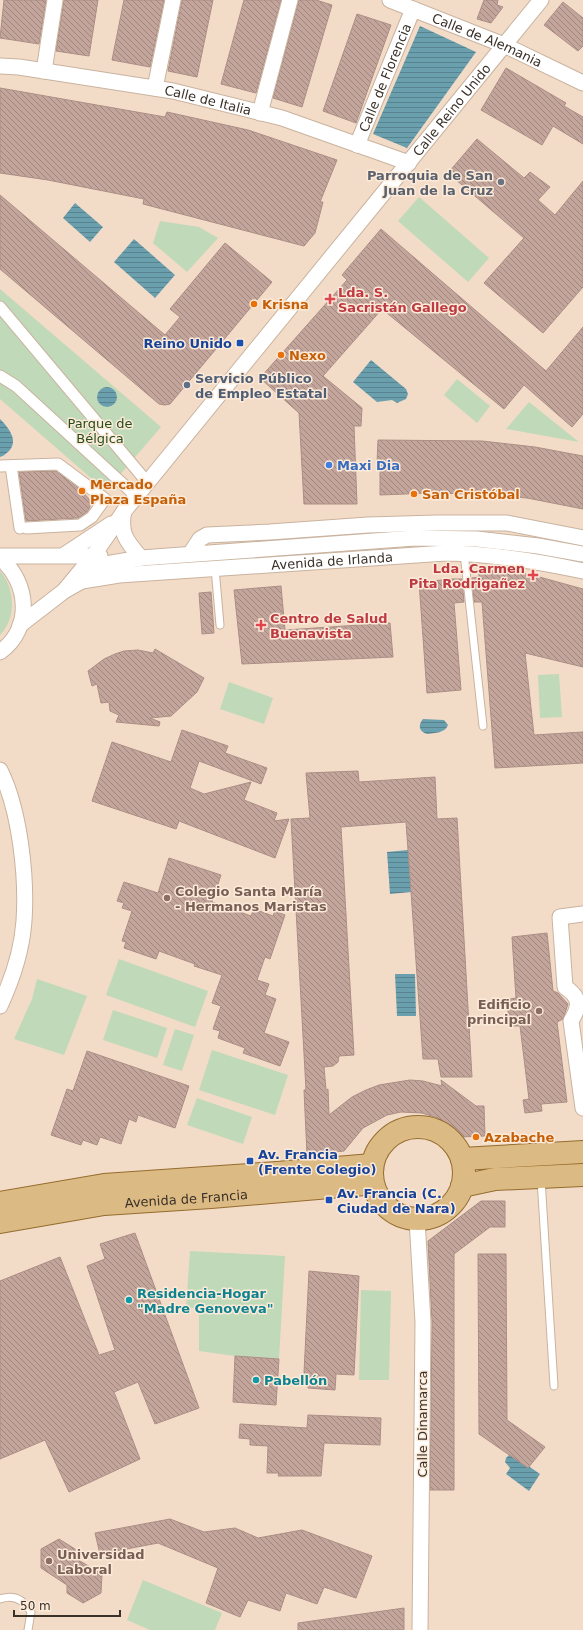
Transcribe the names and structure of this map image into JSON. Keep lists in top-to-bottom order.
{
  "streets": {
    "main road": ["Avenida de Francia"],
    "street": [
      "Calle de Alemania",
      "Calle de Florencia",
      "Calle de Italia",
      "Calle Reino Unido",
      "Avenida de Irlanda",
      "Calle Dinamarca"
    ]
  },
  "crossings": [
    ["Calle de Alemania", "Calle de Florencia"],
    ["Calle de Alemania", "Calle Reino Unido"],
    ["Calle de Florencia", "Calle de Italia"],
    ["Calle de Italia", "Calle Reino Unido"],
    ["Calle Reino Unido", "Avenida de Irlanda"],
    ["Avenida de Francia", "Calle Dinamarca"]
  ],
  "parks": ["Parque de Bélgica"],
  "places": {
    "other": [
      "Parroquia de San Juan de la Cruz",
      "Krisna",
      "Nexo",
      "Servicio Público de Empleo Estatal",
      "Maxi Dia",
      "Mercado Plaza España",
      "San Cristóbal",
      "Colegio Santa María - Hermanos Maristas",
      "Edificio principal",
      "Azabache",
      "Residencia-Hogar \"Madre Genoveva\"",
      "Pabellón",
      "Universidad Laboral"
    ],
    "health": ["Lda. S. Sacristán Gallego", "Lda. Carmen Pita Rodrigañez", "Centro de Salud Buenavista"],
    "transit": ["Reino Unido", "Av. Francia (Frente Colegio)", "Av. Francia (C. Ciudad de Nara)"]
  },
  "scale_bar": "50 m"
}
